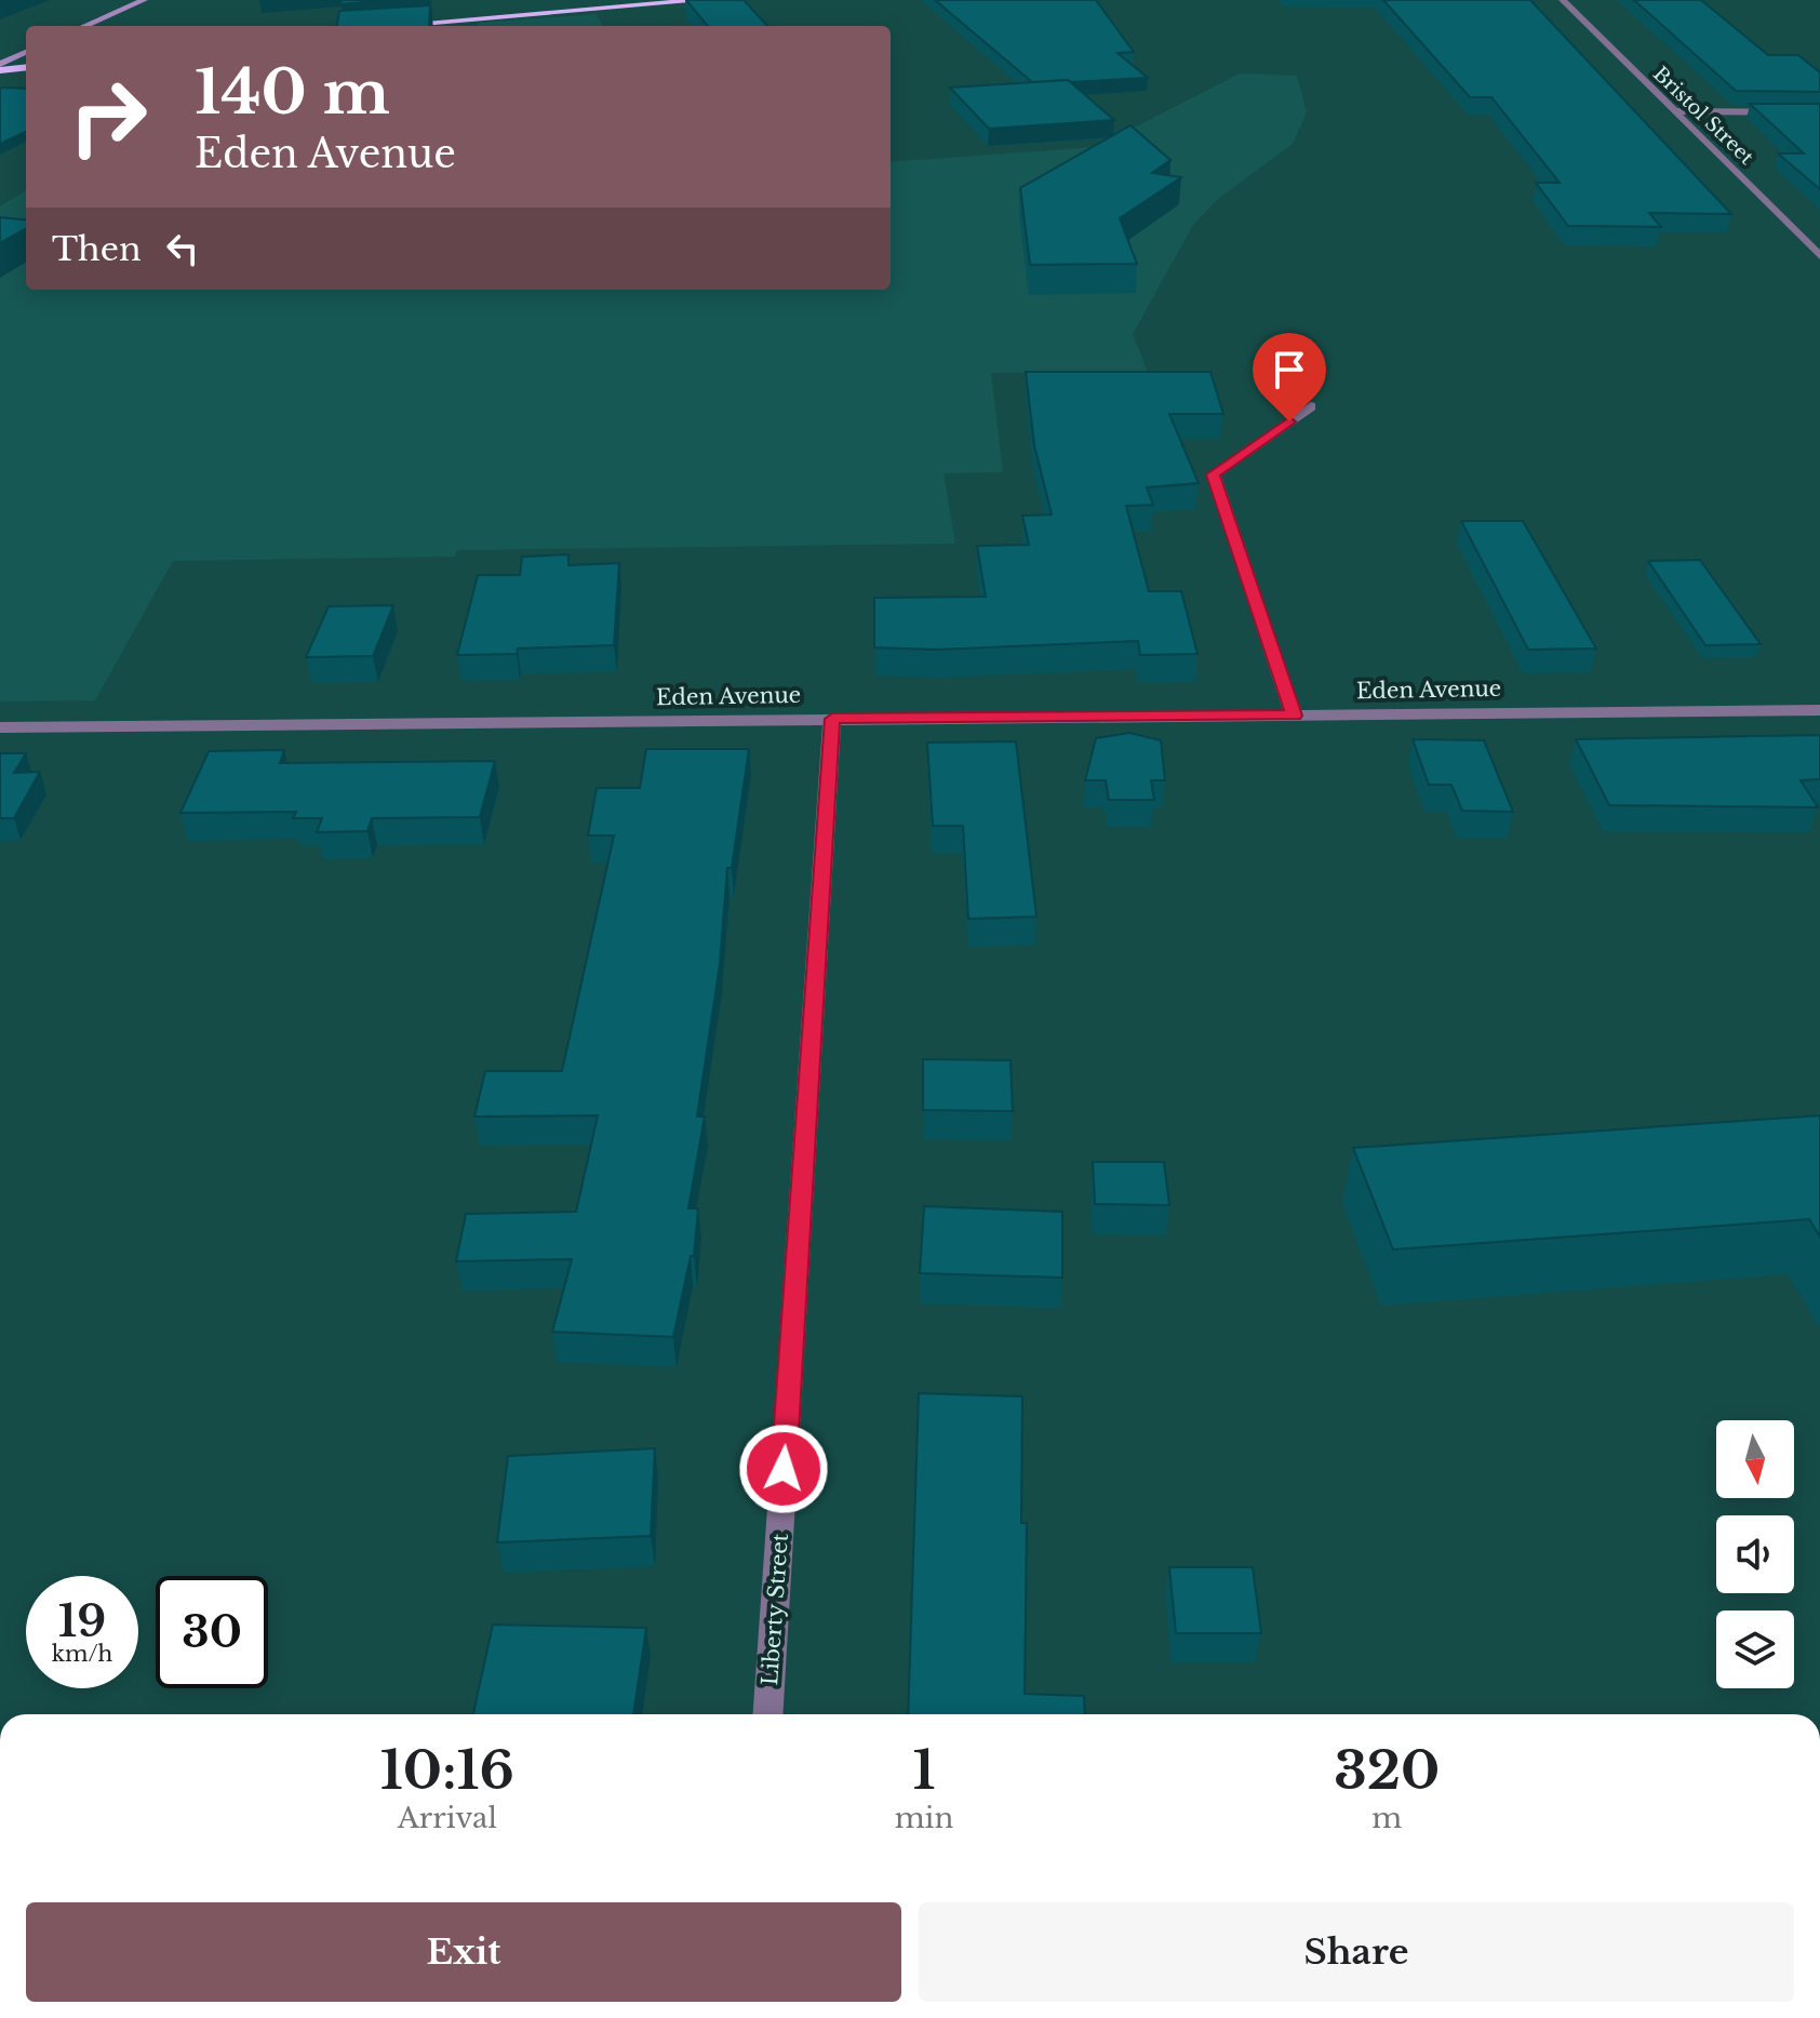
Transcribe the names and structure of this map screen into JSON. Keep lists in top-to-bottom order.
{
  "streets": {
    "street": ["Bristol Street", "Eden Avenue", "Liberty Street"]
  },
  "crossings": [
    ["Eden Avenue", "Liberty Street"]
  ],
  "north": "bottom",
  "page": {
    "turn": ["140 m", "Eden Avenue"],
    "then": "Then",
    "speed": "19 km/h",
    "limit": "30",
    "eta": [
      "10:16",
      "Arrival",
      "1",
      "min",
      "320",
      "m"
    ],
    "buttons": ["Exit", "Share"]
  }
}
